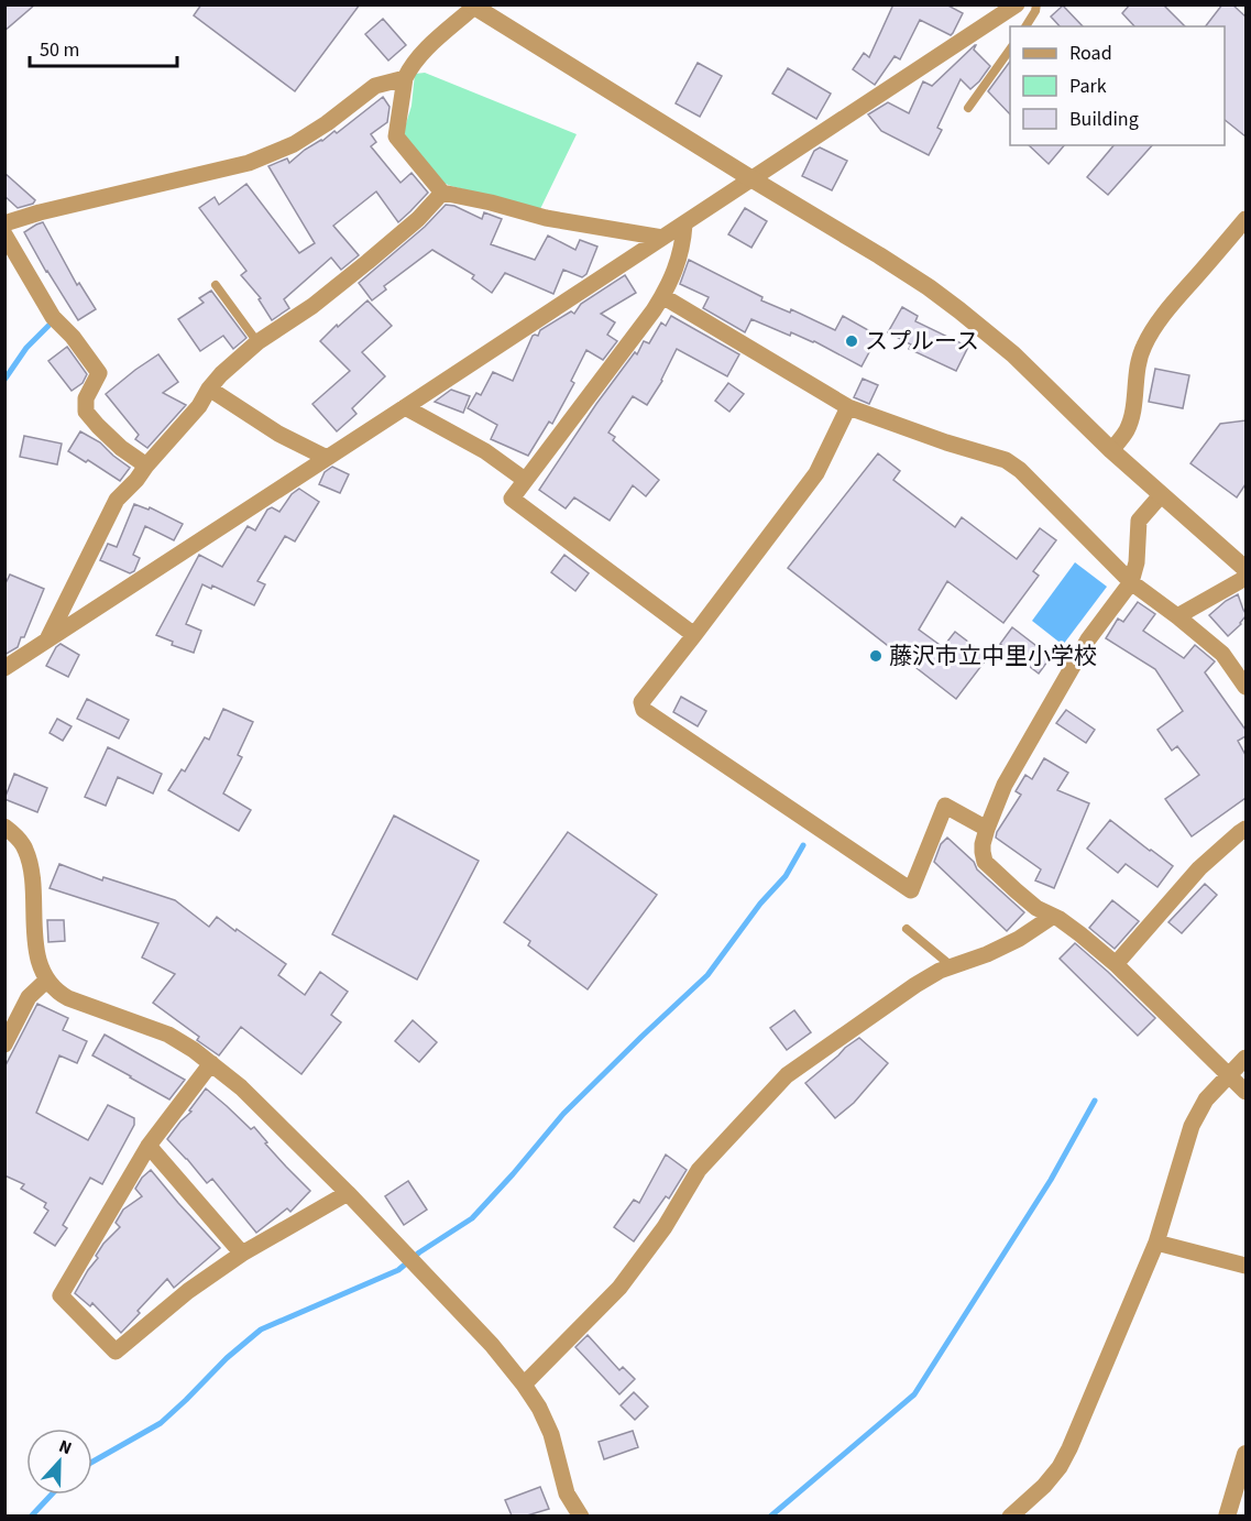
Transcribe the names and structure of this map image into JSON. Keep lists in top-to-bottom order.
{
  "places": ["スプルース", "藤沢市立中里小学校"],
  "legend": ["Road", "Park", "Building"],
  "scale_bar": "50 m",
  "north": "top"
}
